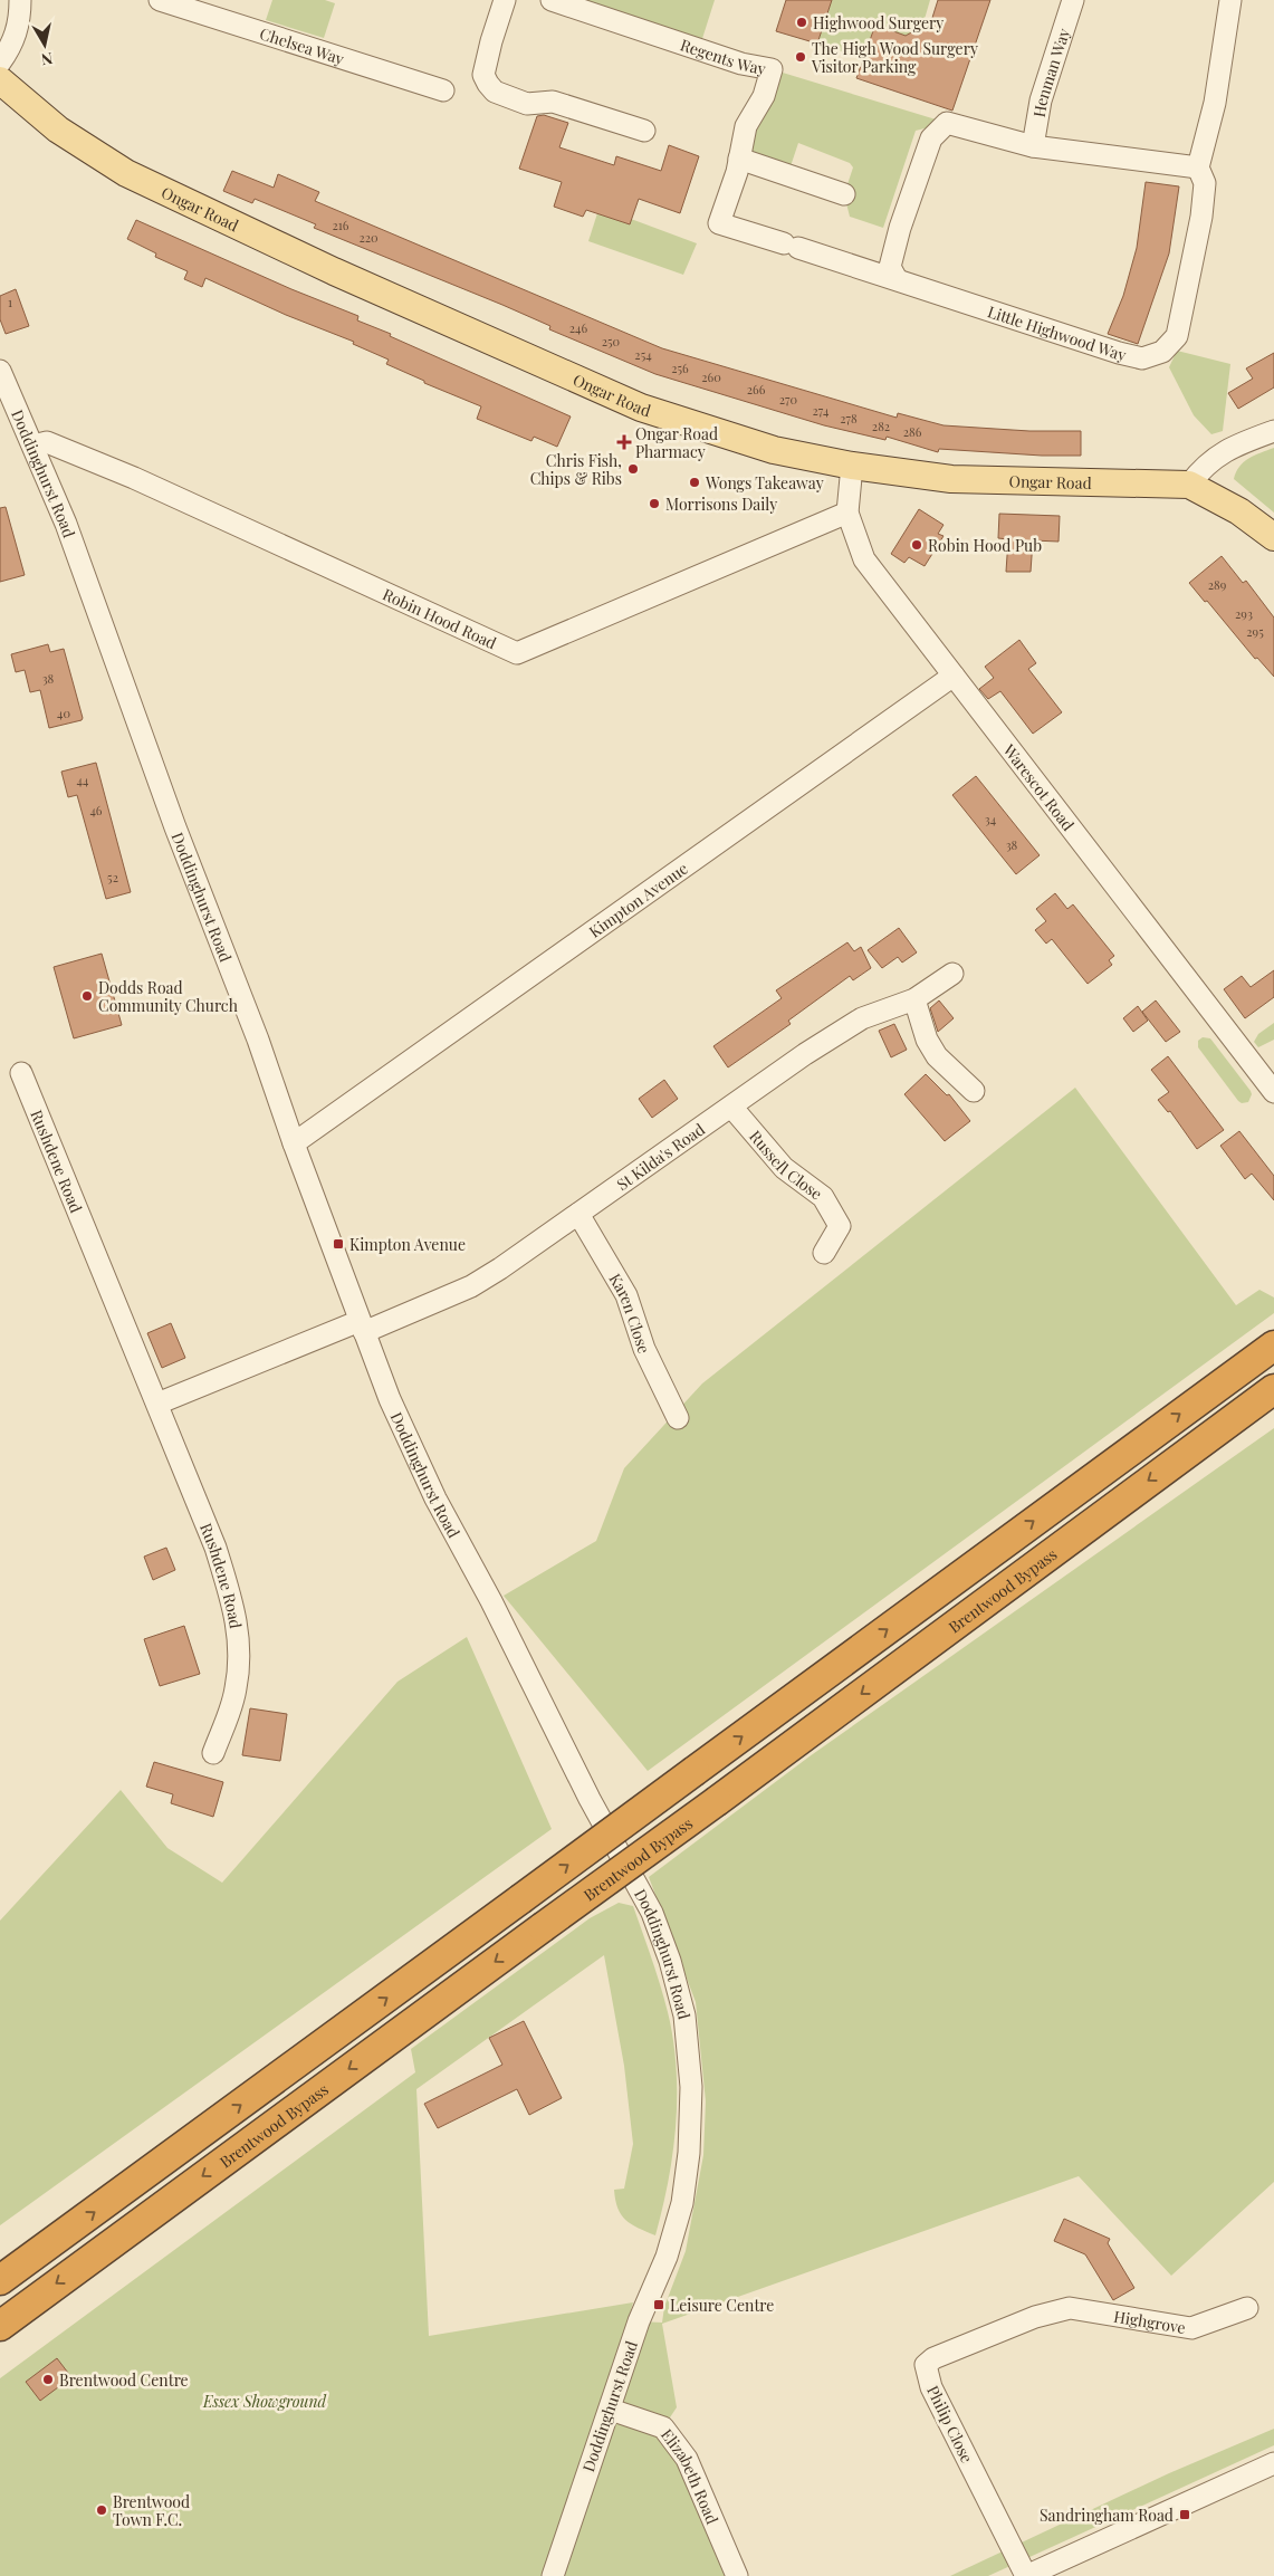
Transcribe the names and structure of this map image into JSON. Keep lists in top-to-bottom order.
{
  "streets": {
    "highway": ["Brentwood Bypass"],
    "main road": ["Ongar Road"],
    "street": [
      "Chelsea Way",
      "Regents Way",
      "Henman Way",
      "Little Highwood Way",
      "Doddinghurst Road",
      "Robin Hood Road",
      "Warescot Road",
      "Kimpton Avenue",
      "St Kilda's Road",
      "Rushdene Road",
      "Russell Close",
      "Karen Close",
      "Highgrove",
      "Philip Close",
      "Elizabeth Road"
    ]
  },
  "crossings": [
    ["Regents Way", "Little Highwood Way"],
    ["Ongar Road", "Warescot Road"],
    ["Doddinghurst Road", "Robin Hood Road"],
    ["Doddinghurst Road", "Kimpton Avenue"],
    ["Doddinghurst Road", "St Kilda's Road"],
    ["Doddinghurst Road", "Elizabeth Road"],
    ["Robin Hood Road", "Warescot Road"],
    ["Warescot Road", "Kimpton Avenue"],
    ["St Kilda's Road", "Russell Close"],
    ["St Kilda's Road", "Karen Close"],
    ["Highgrove", "Philip Close"]
  ],
  "parks": ["Essex Showground"],
  "places": {
    "other": [
      "Highwood Surgery",
      "The High Wood Surgery Visitor Parking",
      "Chris Fish, Chips & Ribs",
      "Wongs Takeaway",
      "Morrisons Daily",
      "Robin Hood Pub",
      "Dodds Road Community Church",
      "Brentwood Centre",
      "Brentwood Town F.C."
    ],
    "health": ["Ongar Road Pharmacy"],
    "transit": ["Kimpton Avenue", "Leisure Centre", "Sandringham Road"]
  },
  "house_numbers": [
    "216",
    "220",
    "1",
    "246",
    "250",
    "254",
    "256",
    "260",
    "266",
    "270",
    "274",
    "278",
    "282",
    "286",
    "289",
    "293",
    "295",
    "38",
    "40",
    "44",
    "46",
    "34",
    "38",
    "52"
  ],
  "north": "bottom"
}
